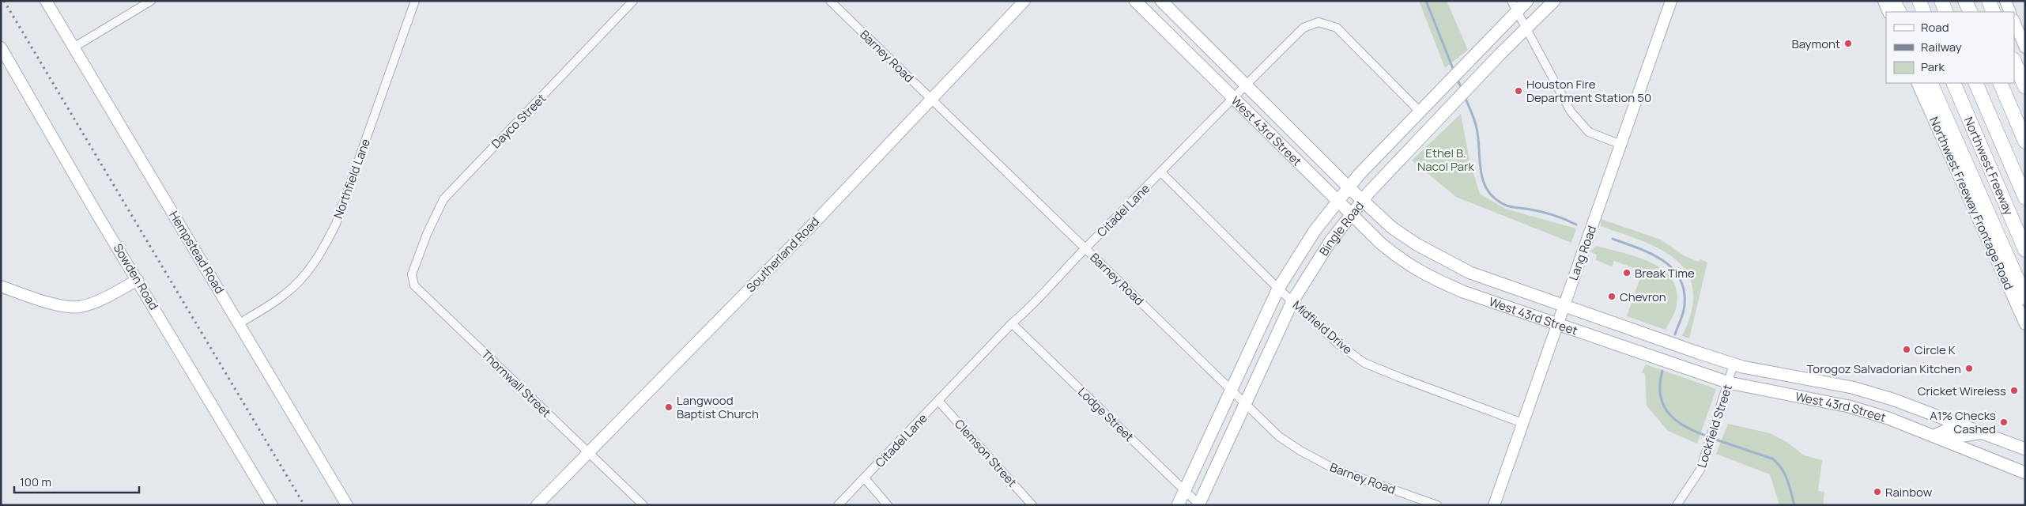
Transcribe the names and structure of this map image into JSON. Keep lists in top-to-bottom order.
{
  "streets": {
    "highway": ["Northwest Freeway"],
    "main road": ["West 43rd Street", "Bingle Road"],
    "street": [
      "Barney Road",
      "Dayco Street",
      "Northfield Lane",
      "Northwest Freeway Frontage Road",
      "Citadel Lane",
      "Hempstead Road",
      "Lang Road",
      "Southerland Road",
      "Sowden Road",
      "Midfield Drive",
      "Thornwall Street",
      "Lodge Street",
      "Lockfield Street",
      "Clemson Street"
    ]
  },
  "crossings": [
    ["Barney Road", "Citadel Lane"],
    ["Barney Road", "Bingle Road"],
    ["Barney Road", "Southerland Road"],
    ["Dayco Street", "Thornwall Street"],
    ["West 43rd Street", "Citadel Lane"],
    ["West 43rd Street", "Bingle Road"],
    ["West 43rd Street", "Lang Road"],
    ["West 43rd Street", "Lockfield Street"],
    ["Northfield Lane", "Hempstead Road"],
    ["Citadel Lane", "Bingle Road"],
    ["Citadel Lane", "Midfield Drive"],
    ["Citadel Lane", "Lodge Street"],
    ["Citadel Lane", "Clemson Street"],
    ["Bingle Road", "Midfield Drive"],
    ["Bingle Road", "Lodge Street"],
    ["Lang Road", "Midfield Drive"],
    ["Southerland Road", "Thornwall Street"]
  ],
  "parks": ["Ethel B. Nacol Park"],
  "places": [
    "Baymont",
    "Houston Fire Department Station 50",
    "Break Time",
    "Chevron",
    "Circle K",
    "Torogoz Salvadorian Kitchen",
    "Cricket Wireless",
    "Langwood Baptist Church",
    "A1% Checks Cashed",
    "Rainbow"
  ],
  "legend": ["Road", "Railway", "Park"],
  "scale_bar": "100 m"
}
